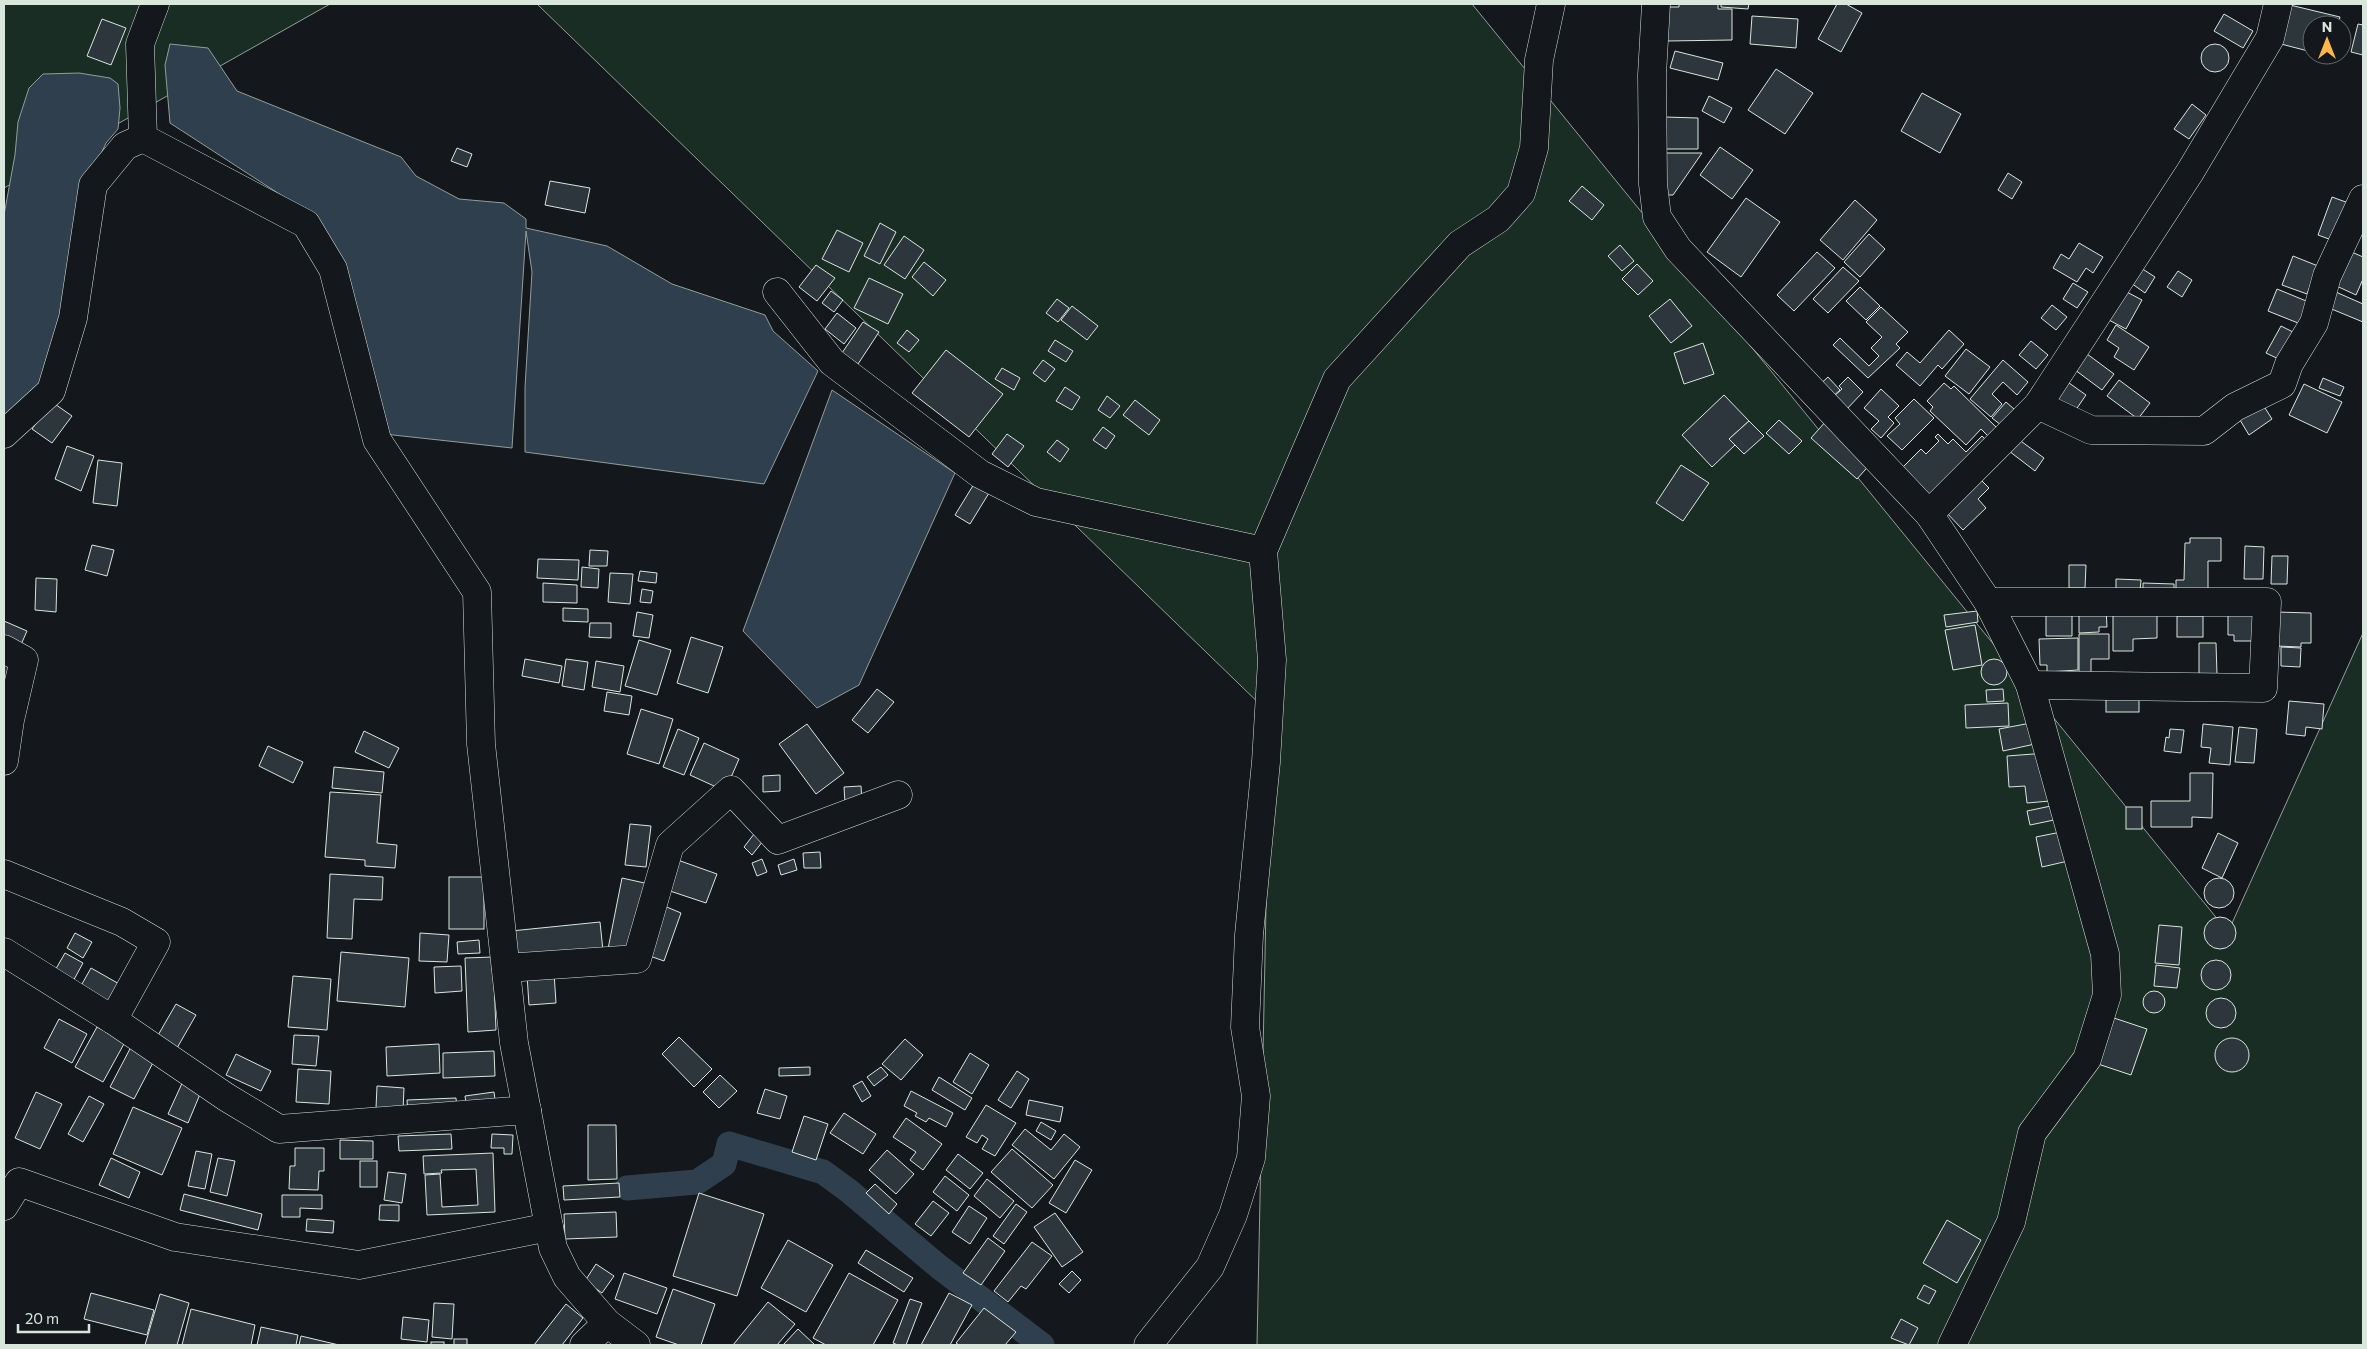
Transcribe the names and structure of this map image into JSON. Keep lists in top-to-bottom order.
{
  "scale_bar": "20 m",
  "north": "top"
}
